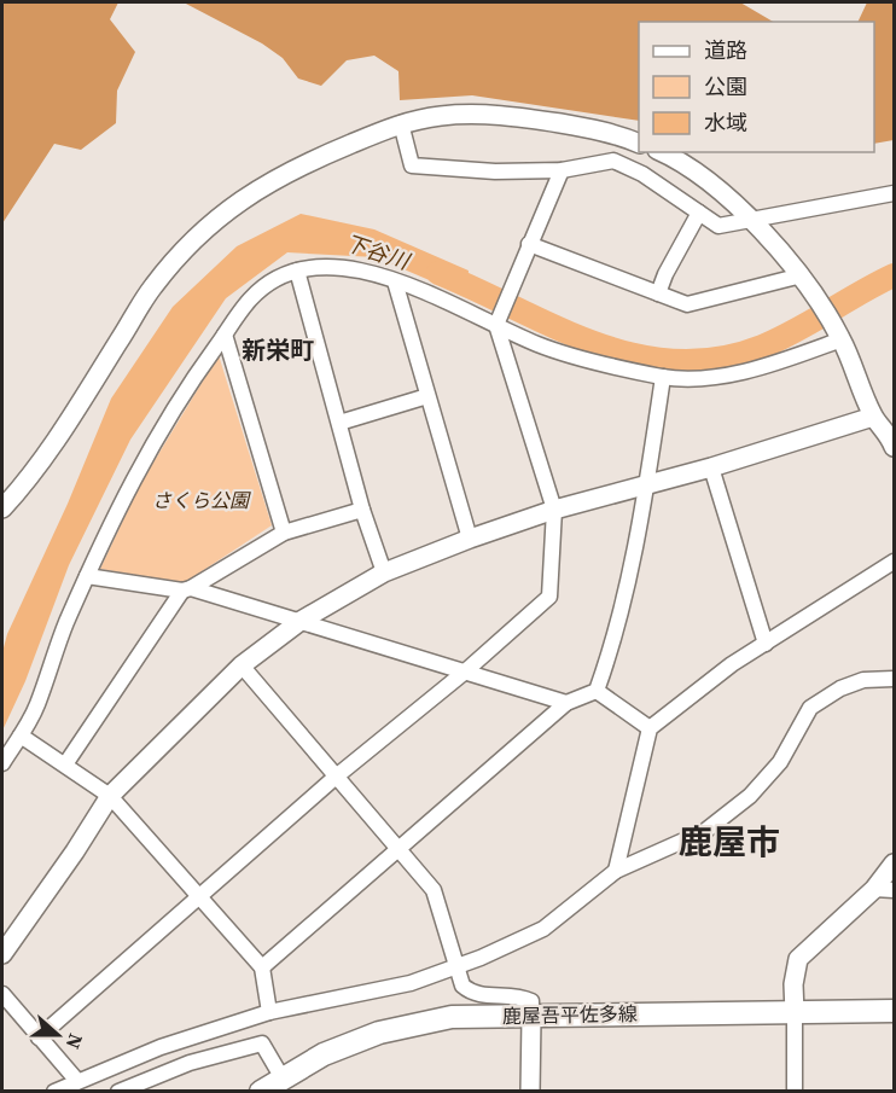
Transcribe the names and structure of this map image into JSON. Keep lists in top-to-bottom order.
{
  "streets": {
    "main road": ["鹿屋吾平佐多線"]
  },
  "districts": ["新栄町", "鹿屋市"],
  "water": ["下谷川"],
  "parks": ["さくら公園"],
  "legend": ["道路", "公園", "水域"],
  "north": "right"
}
